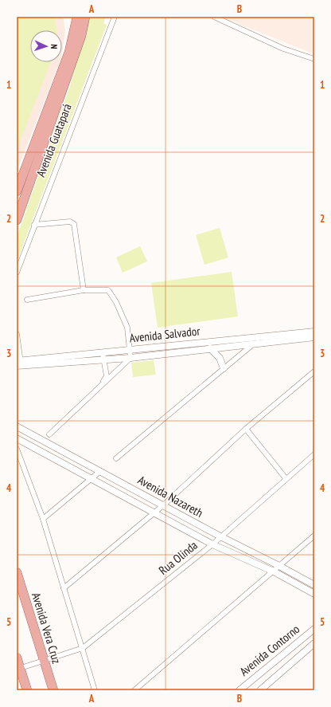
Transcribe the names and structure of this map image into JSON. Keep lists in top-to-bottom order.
{
  "streets": {
    "highway": ["Avenida Guatapará", "Avenida Vera Cruz"],
    "street": [
      "Avenida Salvador",
      "Avenida Nazareth",
      "Rua Olinda",
      "Avenida Contorno"
    ]
  },
  "crossings": [
    ["Avenida Nazareth", "Rua Olinda"],
    ["Rua Olinda", "Avenida Vera Cruz"]
  ],
  "north": "right",
  "grid": {
    "columns": ["A", "B"],
    "rows": [
      "1",
      "2",
      "3",
      "4",
      "5"
    ]
  }
}
